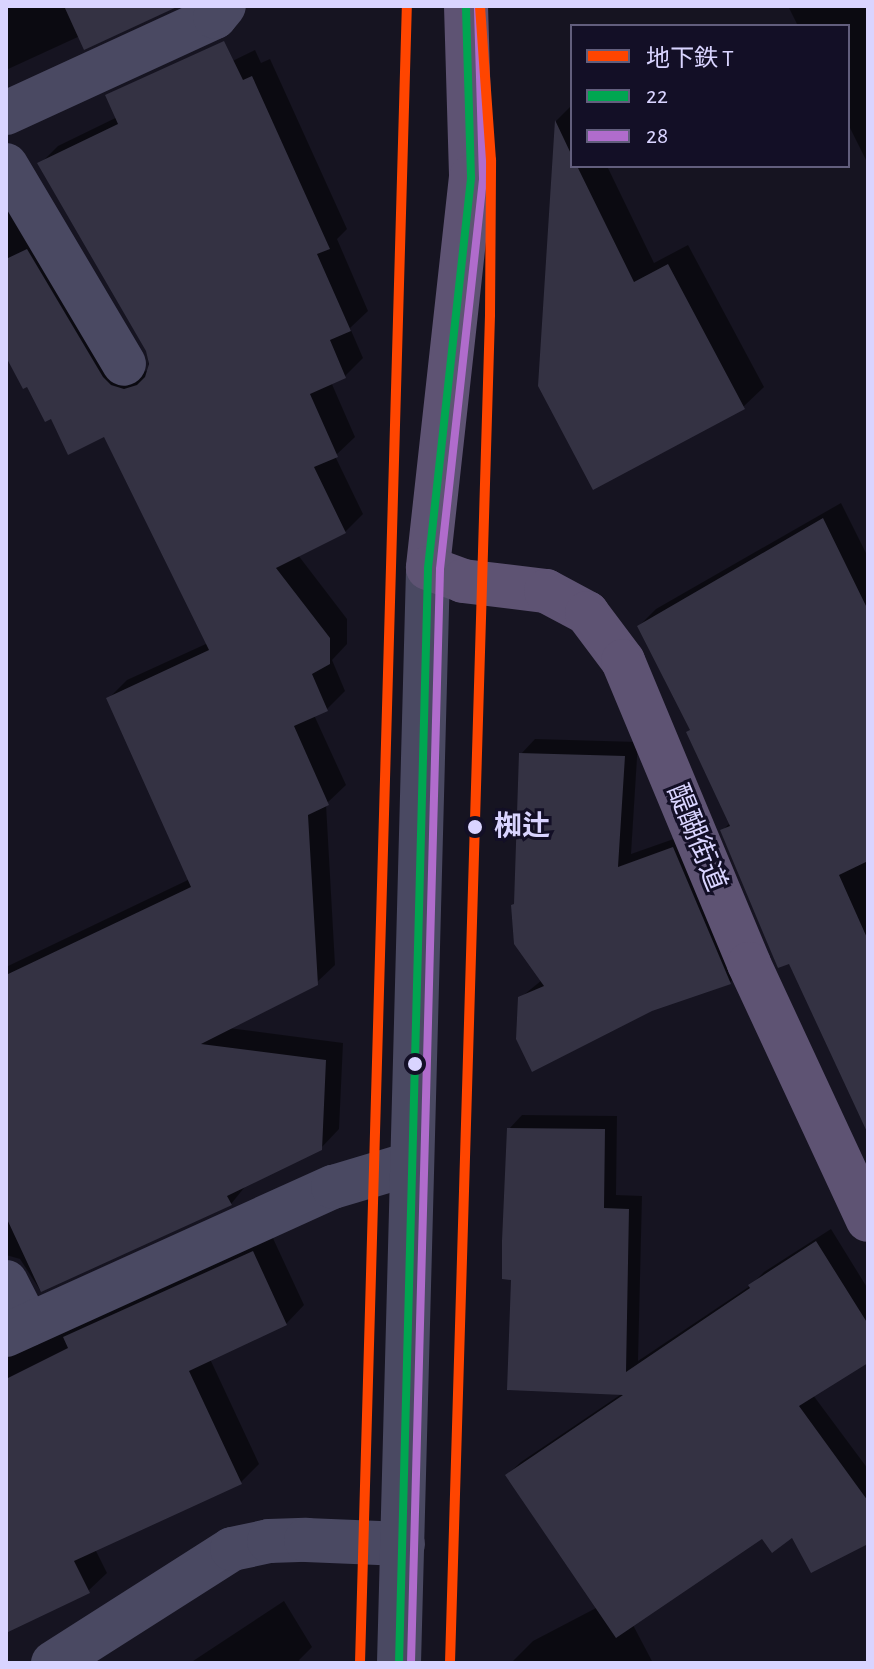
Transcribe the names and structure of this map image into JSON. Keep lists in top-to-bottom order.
{
  "streets": {
    "main road": ["醍醐街道"]
  },
  "places": ["椥辻"],
  "lines": ["metro line T", "transit line 22", "transit line 28"],
  "legend": ["地下鉄 T", "22", "28"]
}
